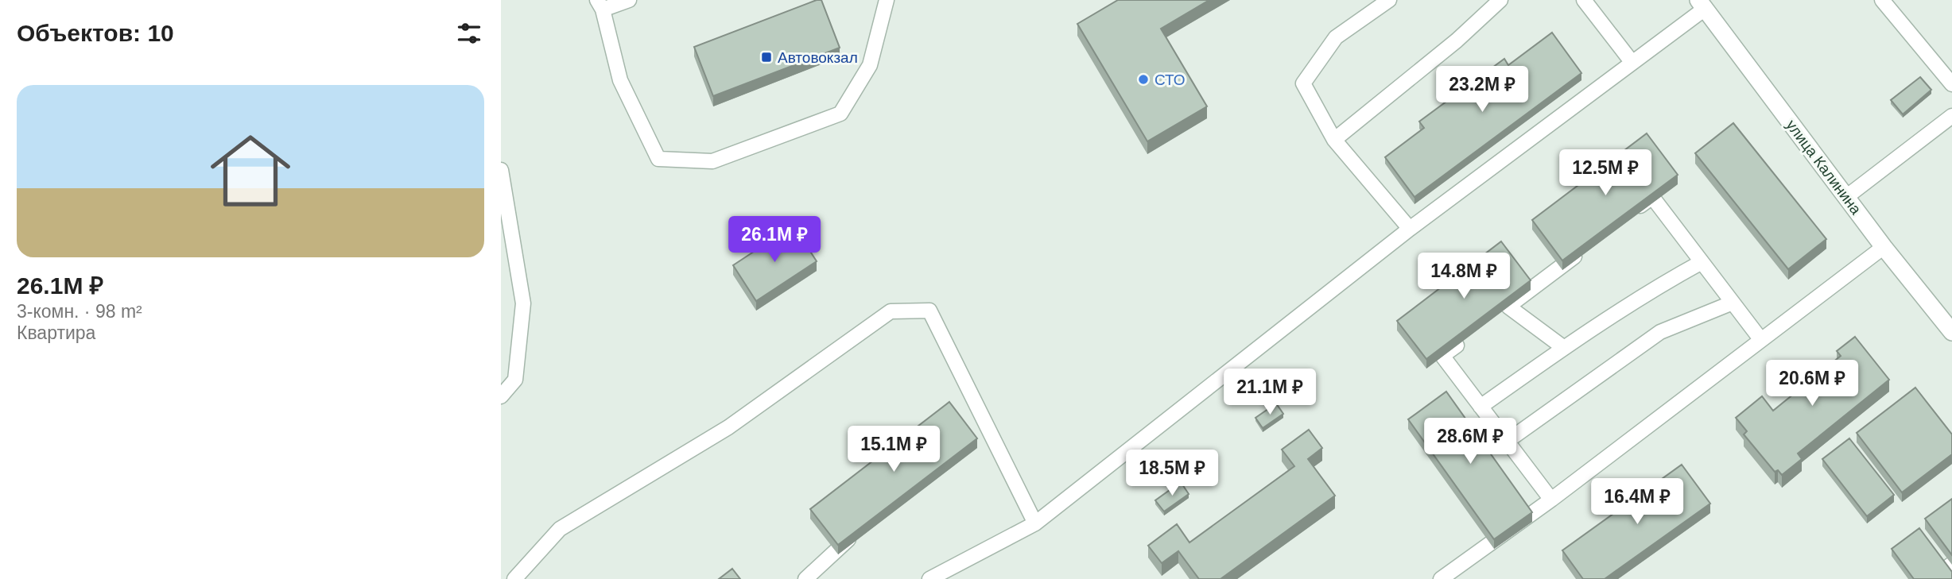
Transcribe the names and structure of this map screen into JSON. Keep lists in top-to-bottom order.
{
  "streets": {
    "street": ["улица Калинина"]
  },
  "places": {
    "transit": ["Автовокзал"],
    "other": ["СТО"]
  },
  "page": {
    "heading": "Объектов: 10",
    "price": [
      "23.2M ₽",
      "12.5M ₽",
      "26.1M ₽",
      "14.8M ₽",
      "20.6M ₽",
      "21.1M ₽",
      "28.6M ₽",
      "15.1M ₽",
      "18.5M ₽",
      "16.4M ₽"
    ],
    "list": [
      {
        "name": "26.1M ₽",
        "note": "3-комн. · 98 m² · Квартира"
      }
    ]
  }
}
